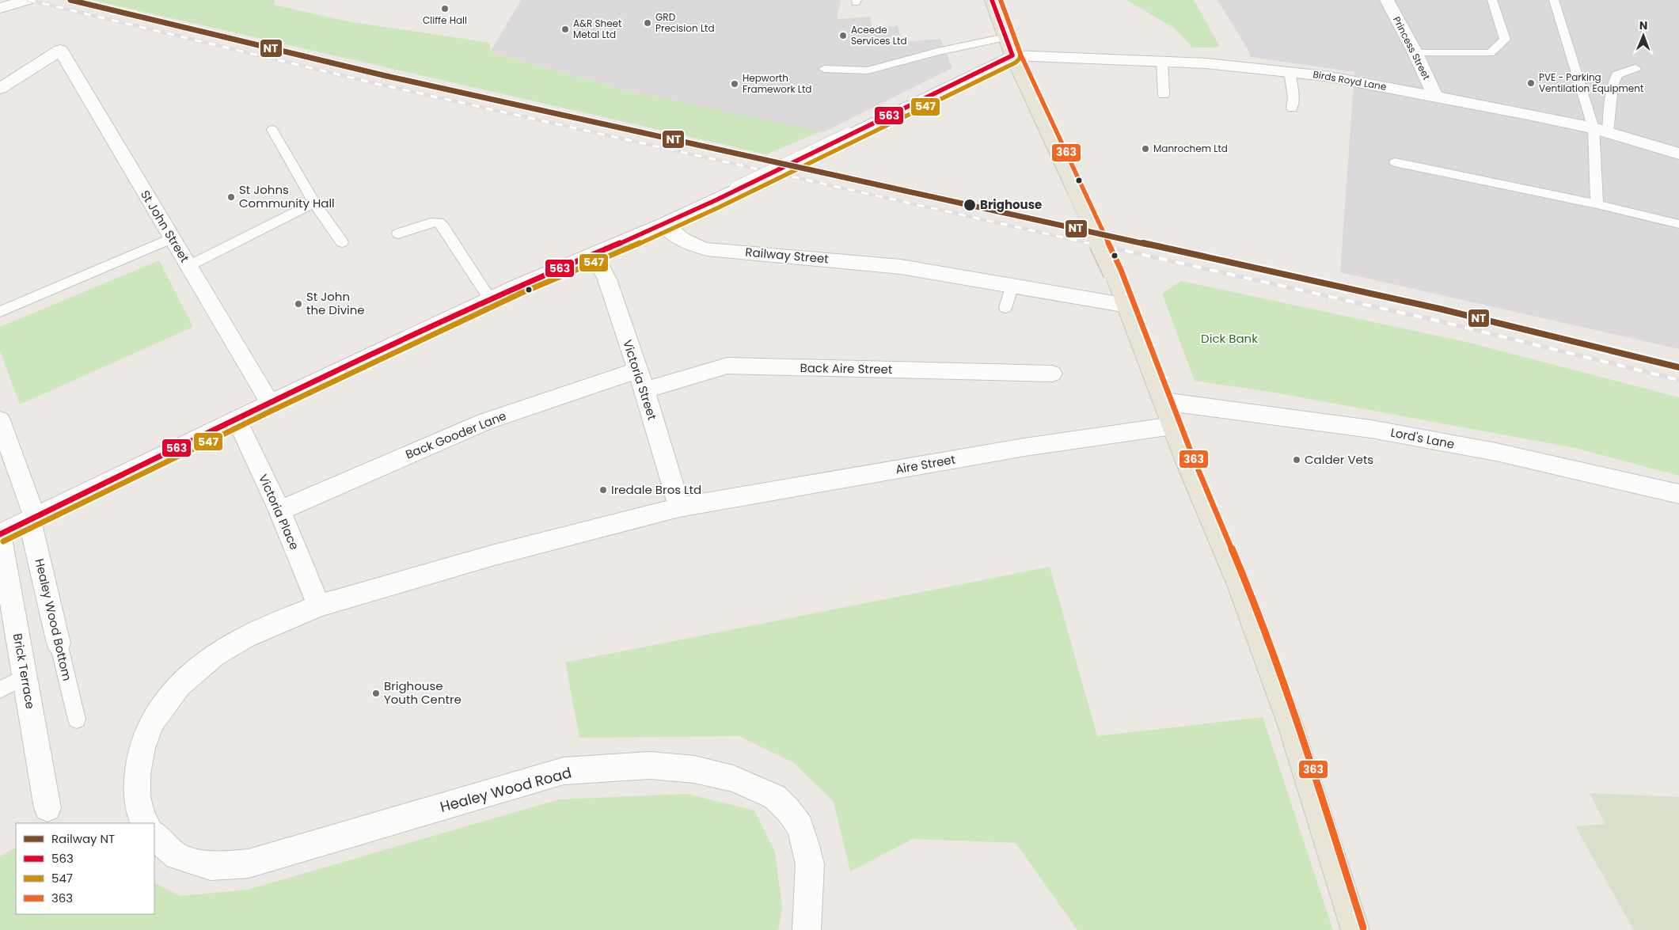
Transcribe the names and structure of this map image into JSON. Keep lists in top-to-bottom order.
{
  "streets": {
    "street": [
      "Princess Street",
      "Birds Royd Lane",
      "St John Street",
      "Railway Street",
      "Back Aire Street",
      "Victoria Street",
      "Back Gooder Lane",
      "Lord's Lane",
      "Aire Street",
      "Victoria Place",
      "Healey Wood Bottom",
      "Brick Terrace",
      "Healey Wood Road"
    ]
  },
  "crossings": [
    ["Princess Street", "Birds Royd Lane"],
    ["Back Aire Street", "Victoria Street"],
    ["Victoria Street", "Back Gooder Lane"],
    ["Victoria Street", "Aire Street"],
    ["Back Gooder Lane", "Victoria Place"]
  ],
  "parks": ["Dick Bank"],
  "places": [
    "Cliffe Hall",
    "GRD Precision Ltd",
    "A&R Sheet Metal Ltd",
    "Aceede Services Ltd",
    "PVE - Parking Ventilation Equipment",
    "Hepworth Framework Ltd",
    "Manrochem Ltd",
    "St Johns Community Hall",
    "Brighouse",
    "St John the Divine",
    "Calder Vets",
    "Iredale Bros Ltd",
    "Brighouse Youth Centre"
  ],
  "lines": [
    "rail line NT",
    "transit line 563",
    "transit line 547",
    "transit line 363"
  ],
  "legend": [
    "Railway NT",
    "563",
    "547",
    "363"
  ],
  "north": "top"
}
